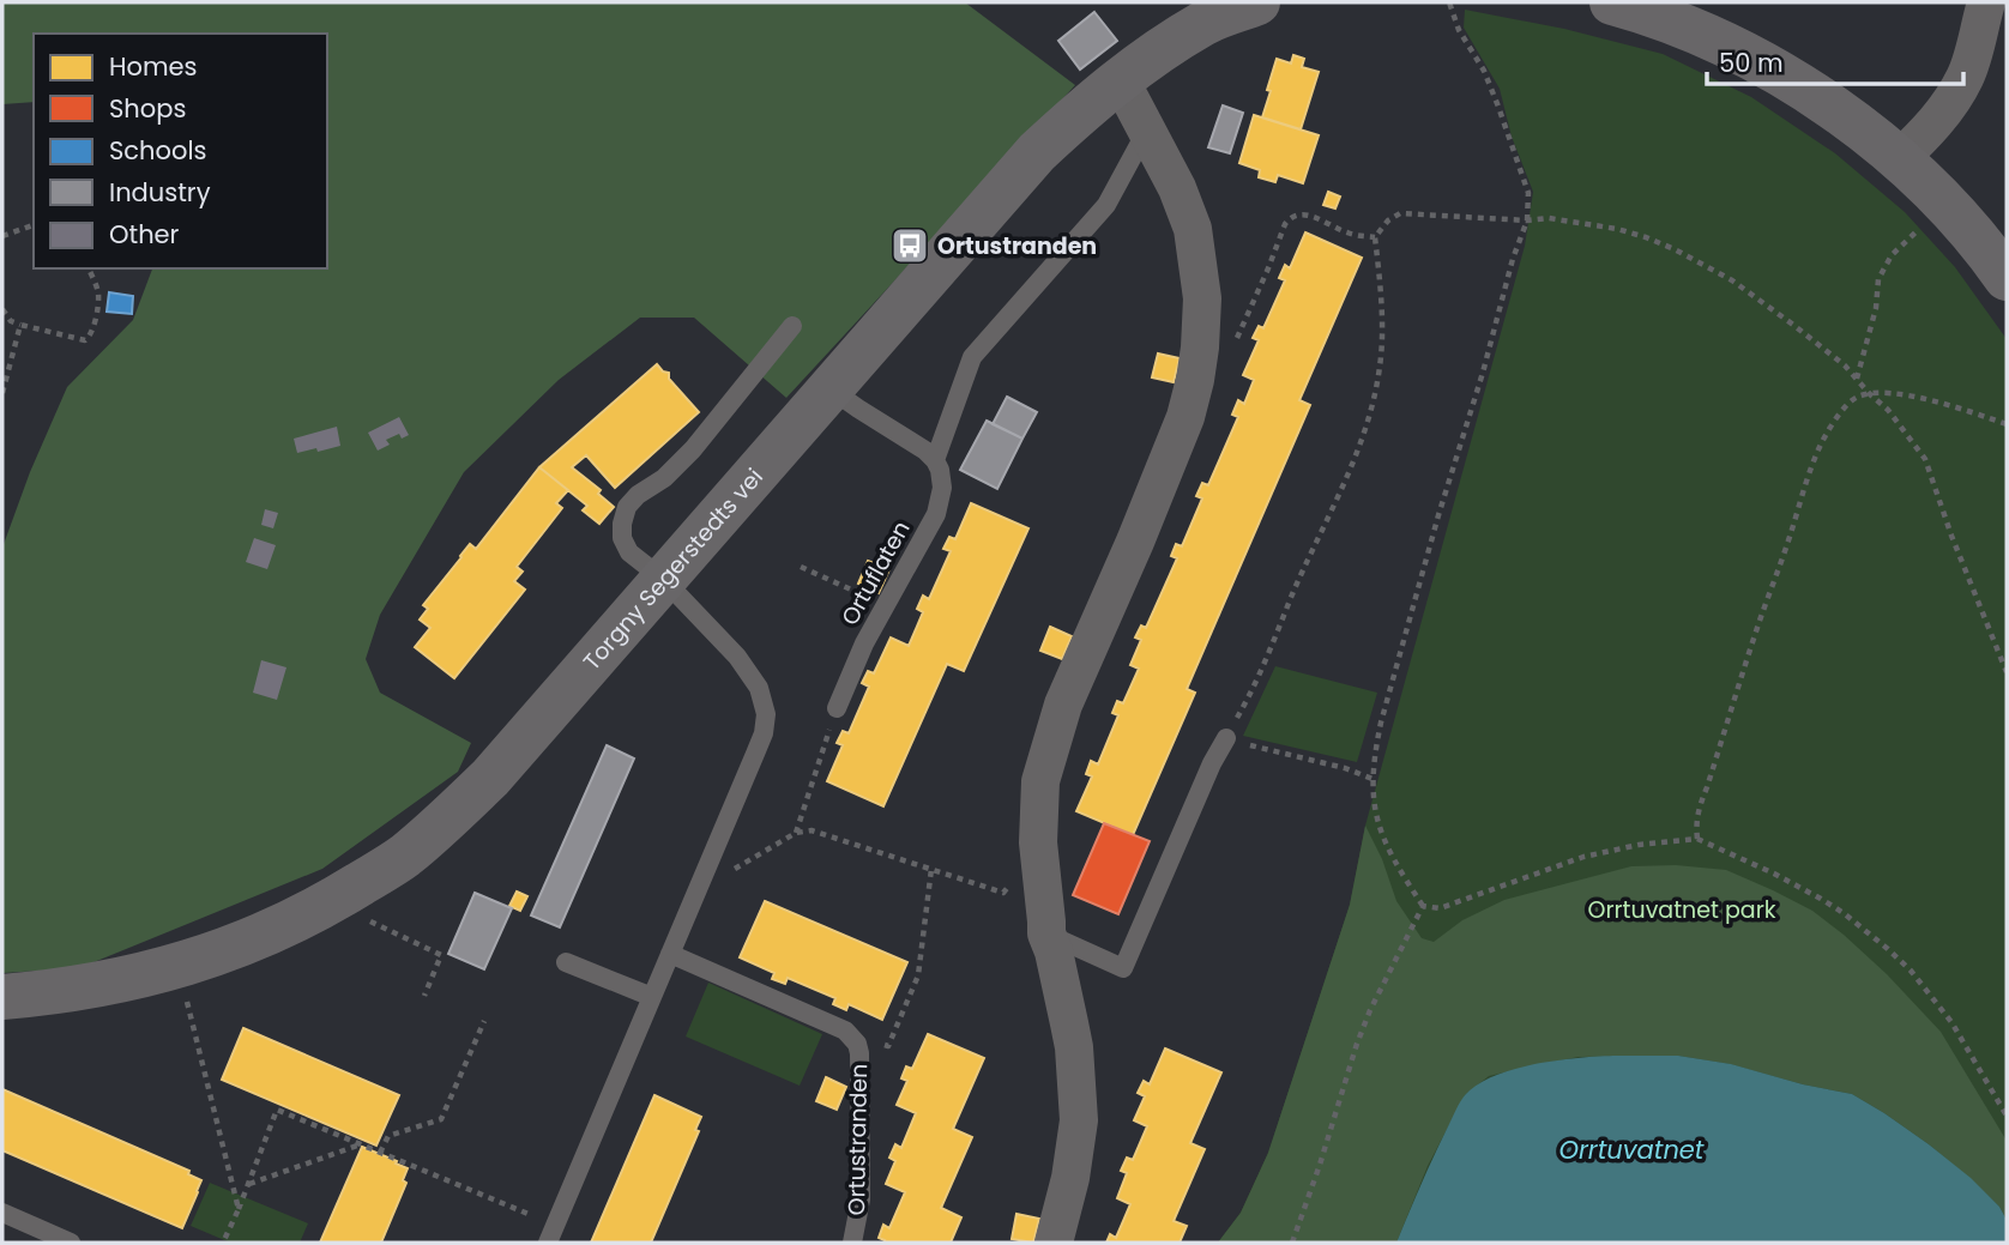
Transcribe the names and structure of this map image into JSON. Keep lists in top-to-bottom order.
{
  "streets": {
    "main road": ["Torgny Segerstedts vei"],
    "lane": ["Ortuflaten", "Ortustranden"]
  },
  "water": ["Orrtuvatnet"],
  "parks": ["Orrtuvatnet park"],
  "places": {
    "bus stop": ["Ortustranden"]
  },
  "legend": [
    "Homes",
    "Shops",
    "Schools",
    "Industry",
    "Other"
  ],
  "scale_bar": "50 m"
}
